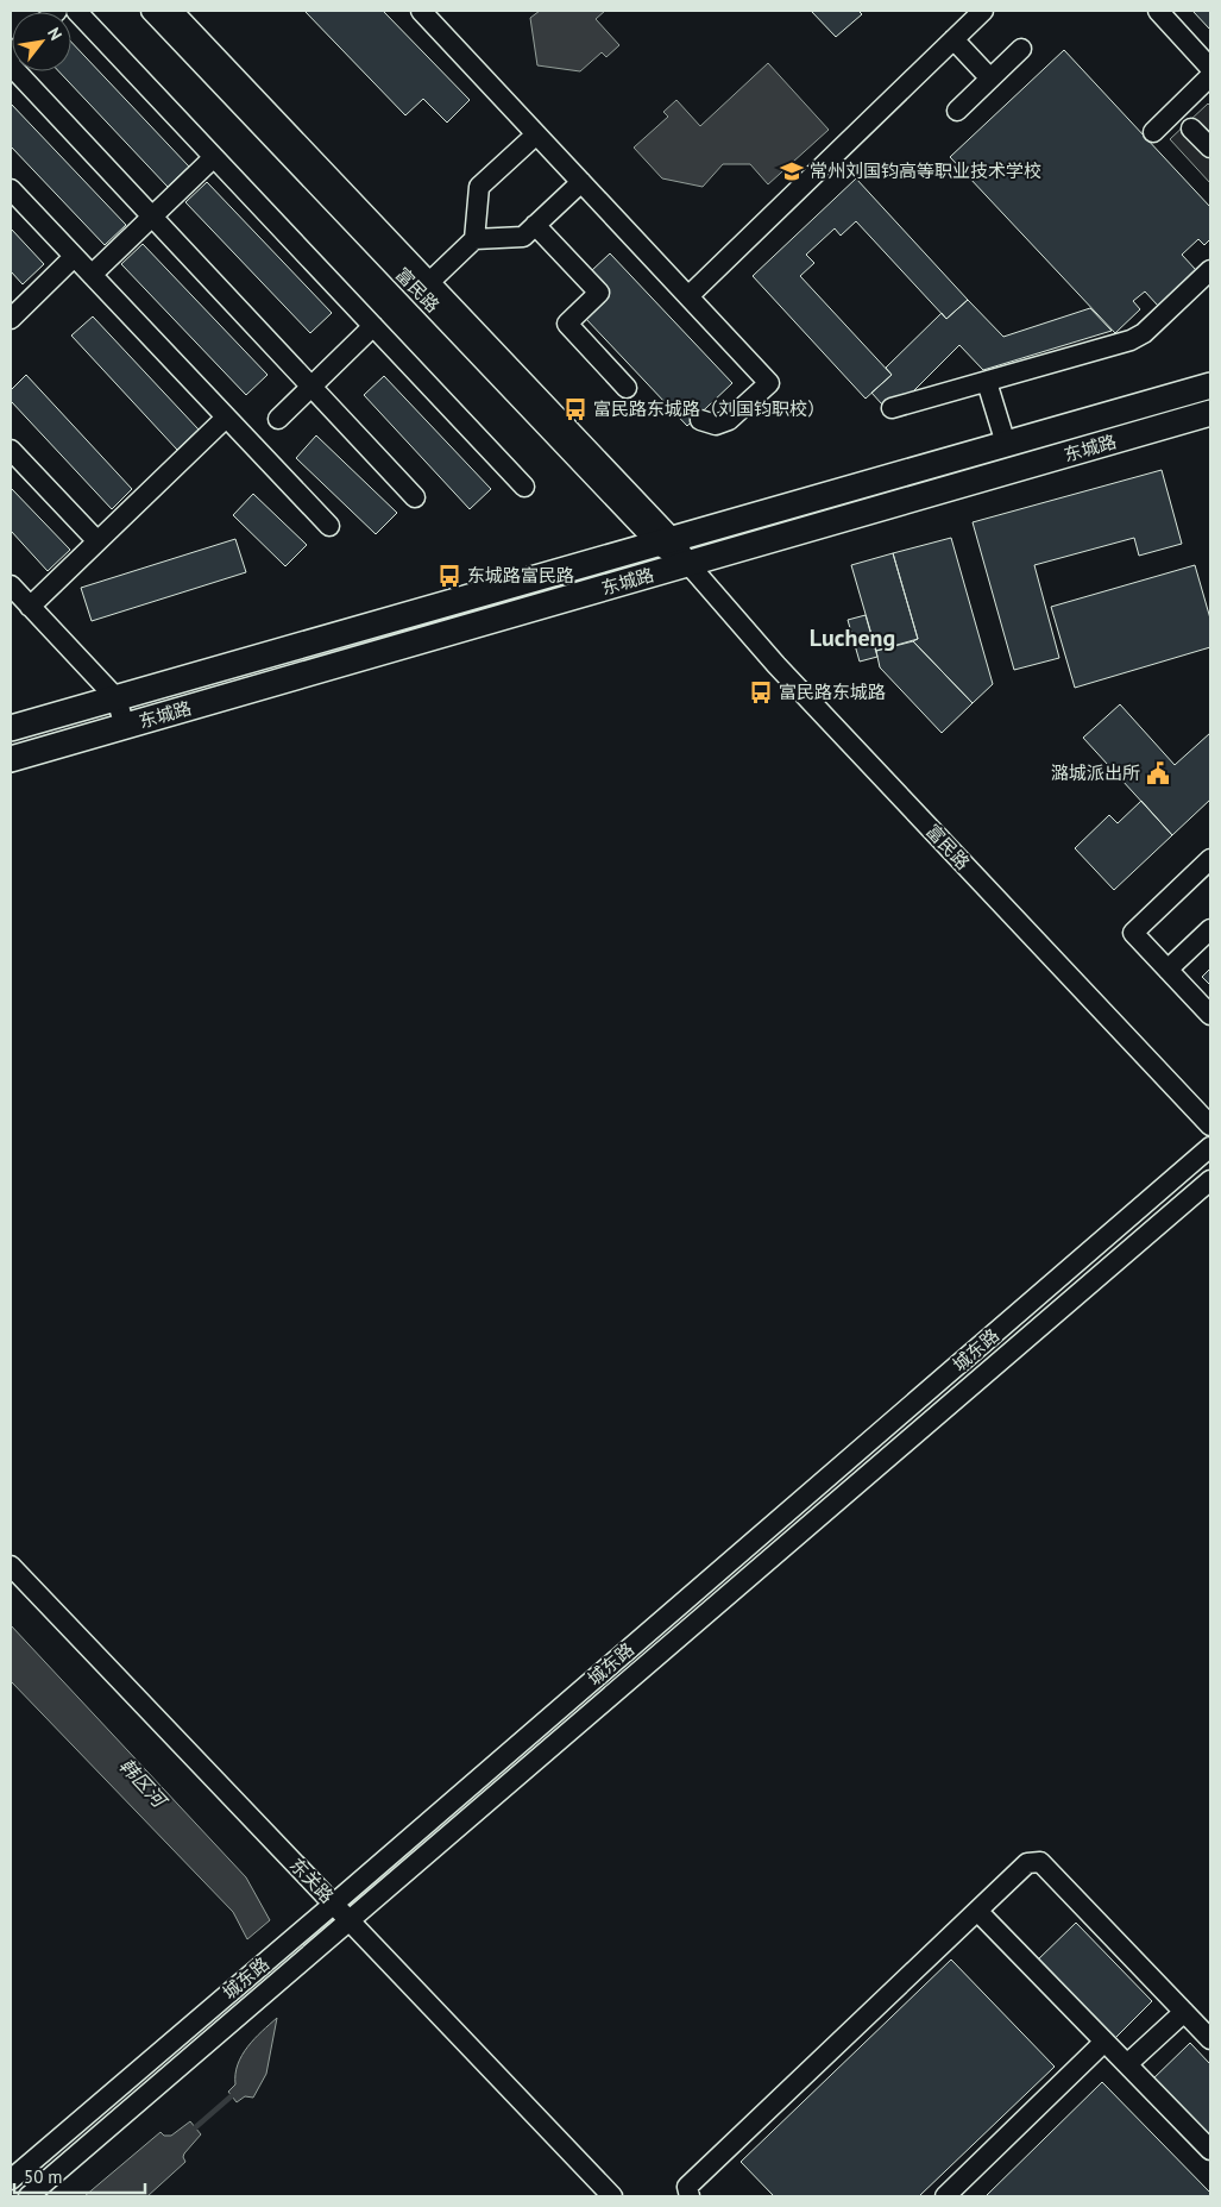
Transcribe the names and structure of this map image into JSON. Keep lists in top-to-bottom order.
{
  "streets": {
    "main road": ["东城路"],
    "street": ["富民路", "城东路", "东关路"]
  },
  "crossings": [
    ["富民路", "东城路"],
    ["城东路", "东关路"]
  ],
  "districts": ["Lucheng"],
  "water": ["韩区河"],
  "places": {
    "school or university": ["常州刘国钧高等职业技术学校"],
    "bus stop": ["富民路东城路（刘国钧职校）", "东城路富民路", "富民路东城路"],
    "public building": ["潞城派出所"]
  },
  "scale_bar": "50 m",
  "north": "top right"
}
